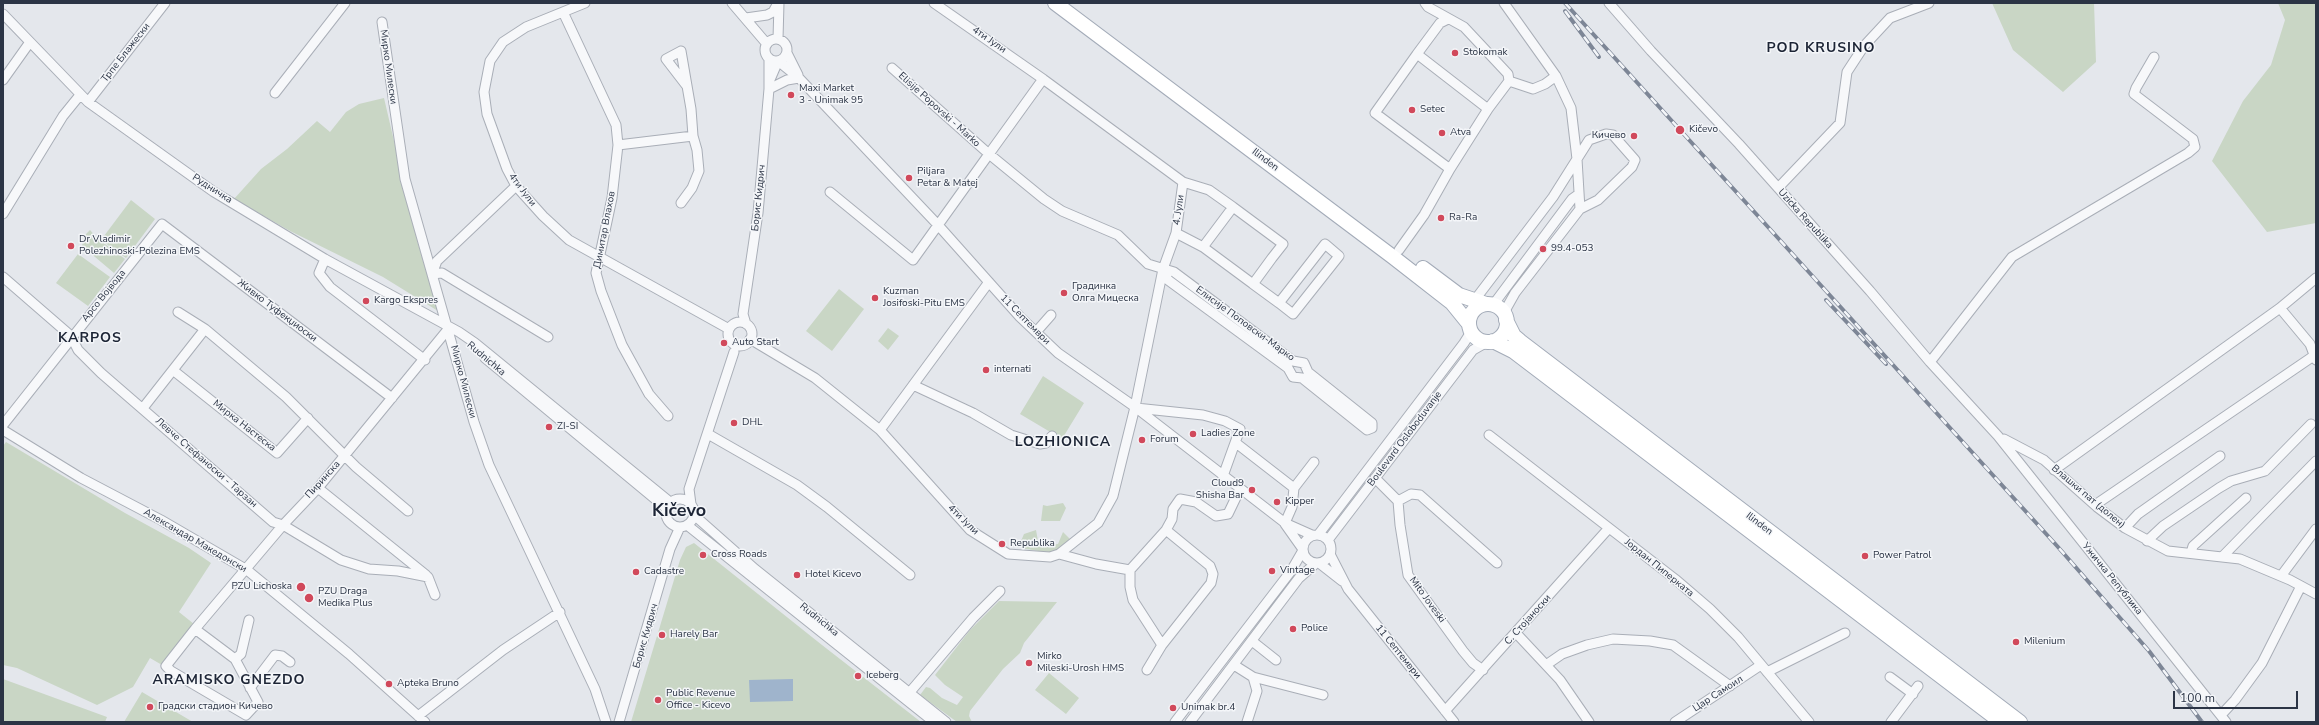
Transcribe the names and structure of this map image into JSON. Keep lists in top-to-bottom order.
{
  "streets": {
    "main road": ["Ilinden"],
    "street": [
      "4ти Јули",
      "Трпе Блажески",
      "Мирко Милески",
      "Elisije Popovski - Marko",
      "Рудничка",
      "Борис Кидрич",
      "4. Јули",
      "Uzicka Republika",
      "Димитар Влахов",
      "Арсо Војвода",
      "Живко Туфекџиоски",
      "11 Септември",
      "Елисије Поповски-Марко",
      "Rudnichka",
      "Мирка Настеска",
      "Boulevard Osloboduvanje",
      "Левче Стефаноски - Тарзан",
      "Пиринска",
      "Влашки пат (долен)",
      "Александар Македонски",
      "Јордан Пиперката",
      "Ужичка Република",
      "Mito Joveski",
      "С. Стојаноски",
      "Цар Самоил"
    ]
  },
  "crossings": [
    ["4ти Јули", "Elisije Popovski - Marko"],
    ["4ти Јули", "4. Јули"],
    ["4ти Јули", "Димитар Влахов"],
    ["Трпе Блажески", "Рудничка"],
    ["Мирко Милески", "Рудничка"],
    ["Мирко Милески", "Rudnichka"],
    ["Мирко Милески", "Пиринска"],
    ["Elisije Popovski - Marko", "4. Јули"],
    ["Elisije Popovski - Marko", "Елисије Поповски-Марко"],
    ["Ilinden", "Boulevard Osloboduvanje"],
    ["Рудничка", "Rudnichka"],
    ["Рудничка", "Пиринска"],
    ["Борис Кидрич", "Rudnichka"],
    ["4. Јули", "11 Септември"],
    ["4. Јули", "Елисије Поповски-Марко"],
    ["Uzicka Republika", "Влашки пат (долен)"],
    ["Uzicka Republika", "Ужичка Република"],
    ["Арсо Војвода", "Живко Туфекџиоски"],
    ["Арсо Војвода", "Левче Стефаноски - Тарзан"],
    ["Живко Туфекџиоски", "Пиринска"],
    ["11 Септември", "Boulevard Osloboduvanje"],
    ["11 Септември", "С. Стојаноски"],
    ["Rudnichka", "Пиринска"],
    ["Левче Стефаноски - Тарзан", "Пиринска"],
    ["Пиринска", "Александар Македонски"],
    ["Влашки пат (долен)", "Ужичка Република"],
    ["Јордан Пиперката", "С. Стојаноски"],
    ["Јордан Пиперката", "Цар Самоил"],
    ["Mito Joveski", "С. Стојаноски"]
  ],
  "districts": [
    "POD KRUSINO",
    "KARPOS",
    "LOZHIONICA",
    "Kičevo",
    "ARAMISKO GNEZDO"
  ],
  "places": [
    "Stokomak",
    "Maxi Market 3 - Unimak 95",
    "Setec",
    "Kičevo",
    "Atva",
    "Кичево",
    "Piljara Petar & Matej",
    "Ra-Ra",
    "Dr Vladimir Polezhinoski-Polezina EMS",
    "99.4-053",
    "Градинка Олга Мицеска",
    "Kuzman Josifoski-Pitu EMS",
    "Kargo Ekspres",
    "Auto Start",
    "internati",
    "DHL",
    "ZI-SI",
    "Ladies Zone",
    "Forum",
    "Cloud9 Shisha Bar",
    "Kipper",
    "Republika",
    "Cross Roads",
    "Power Patrol",
    "Vintage",
    "Cadastre",
    "Hotel Kicevo",
    "PZU Lichoska",
    "PZU Draga Medika Plus",
    "Police",
    "Harely Bar",
    "Milenium",
    "Mirko Mileski-Urosh HMS",
    "Iceberg",
    "Apteka Bruno",
    "Public Revenue Office - Kicevo",
    "Градски стадион Кичево",
    "Unimak br.4"
  ],
  "scale_bar": "100 m"
}
